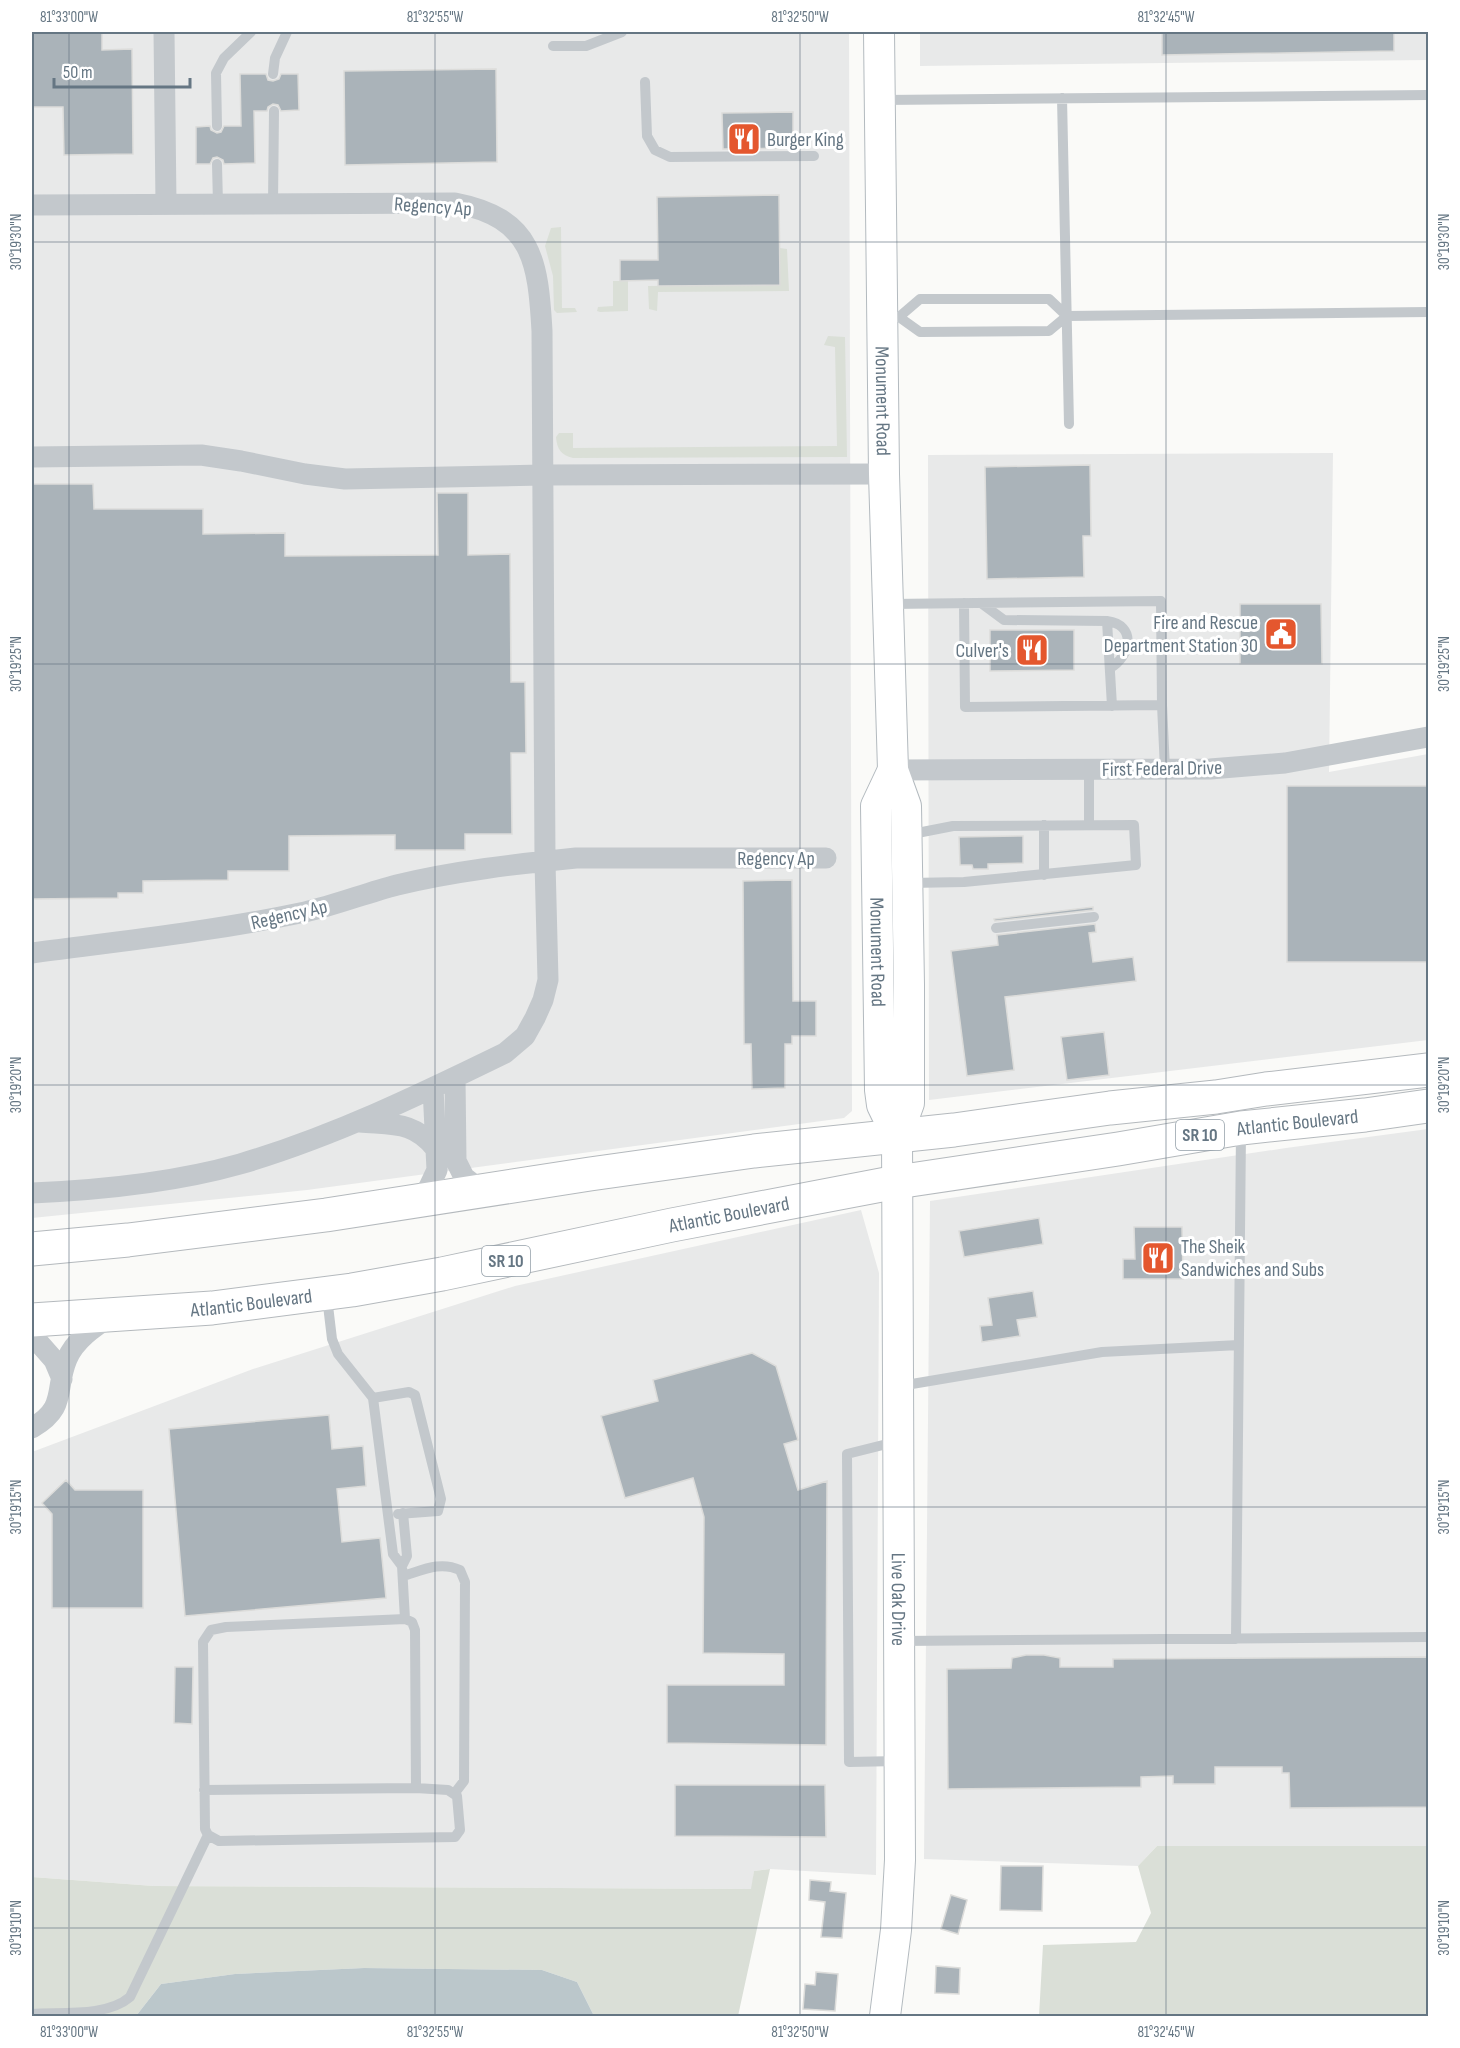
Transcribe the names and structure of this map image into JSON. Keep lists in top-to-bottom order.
{
  "streets": {
    "highway": ["Atlantic Boulevard", "SR 10"],
    "main road": ["Monument Road", "Live Oak Drive"],
    "street": ["Regency Ap", "First Federal Drive"]
  },
  "crossings": [
    ["Monument Road", "First Federal Drive"],
    ["Monument Road", "Atlantic Boulevard"],
    ["Monument Road", "Live Oak Drive"],
    ["Atlantic Boulevard", "Live Oak Drive"]
  ],
  "places": {
    "restaurant": ["Burger King", "Culver's", "The Sheik Sandwiches and Subs"],
    "public building": ["Fire and Rescue Department Station 30"]
  },
  "scale_bar": "50 m",
  "coordinates": [
    "81°33'00\"W",
    "81°32'55\"W",
    "81°32'50\"W",
    "81°32'45\"W",
    "30°19'30\"N",
    "30°19'25\"N",
    "30°19'20\"N",
    "30°19'15\"N",
    "30°19'10\"N"
  ]
}
